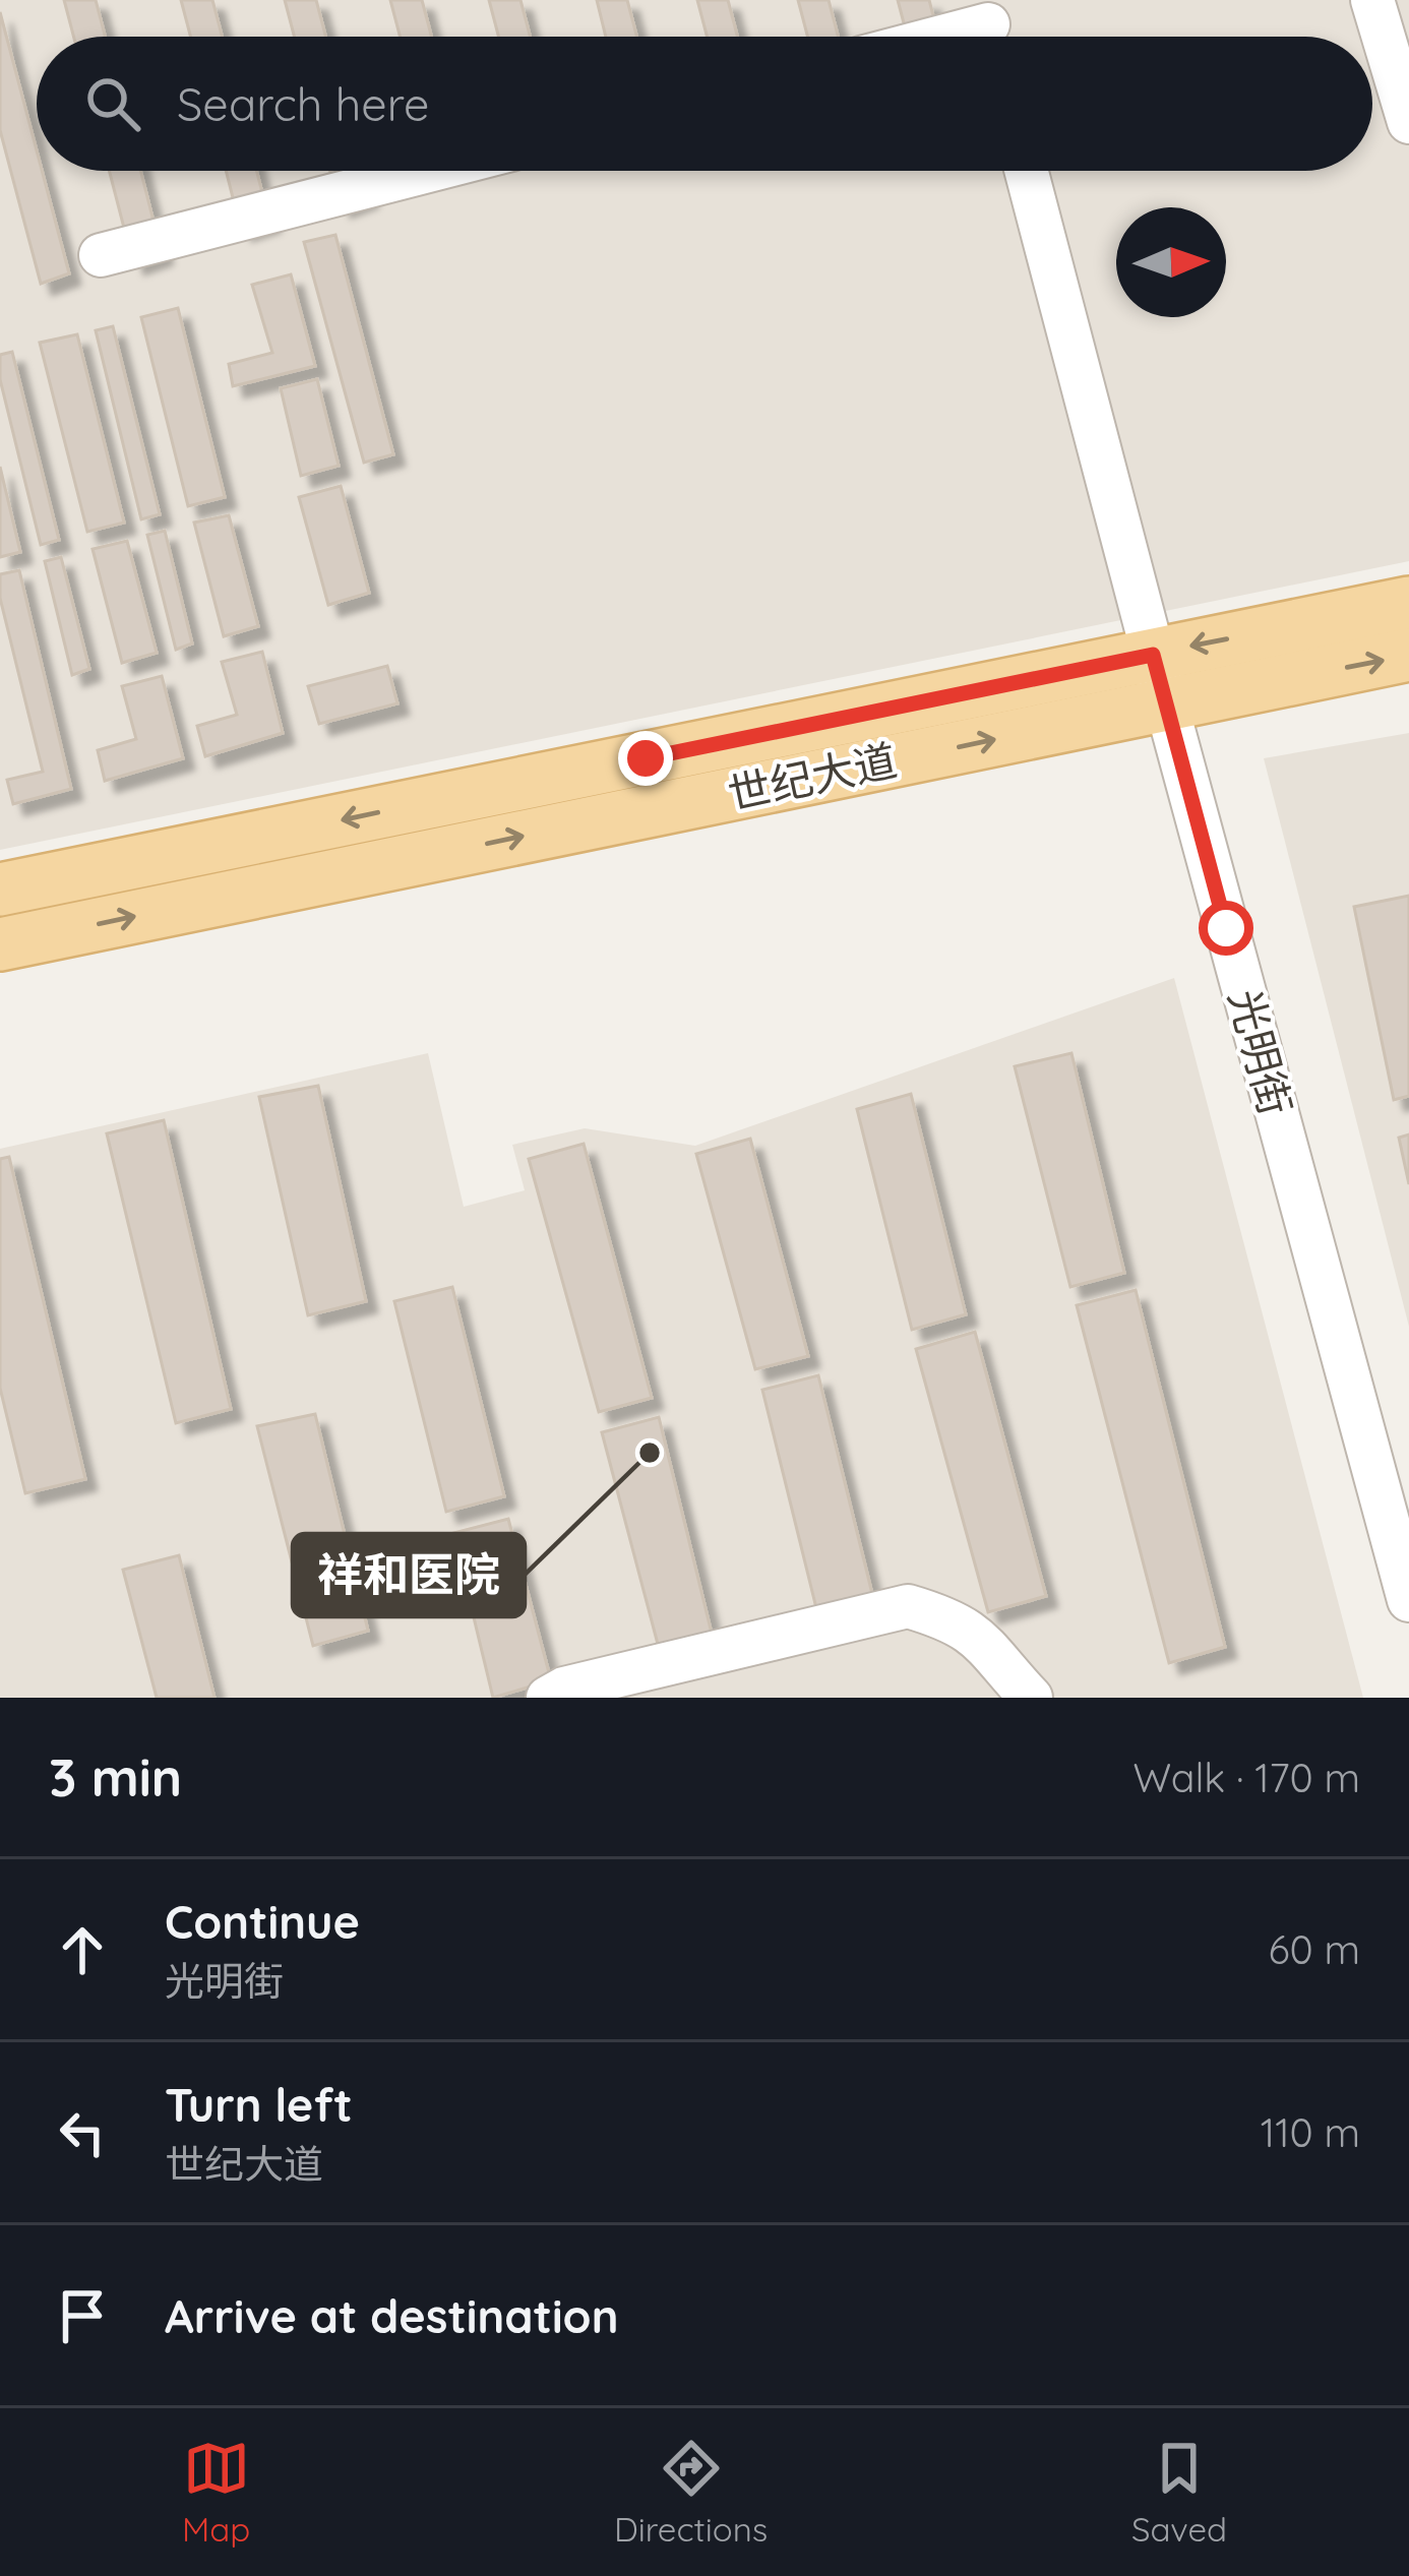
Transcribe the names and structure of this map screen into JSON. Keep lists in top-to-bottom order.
{
  "streets": {
    "main road": ["世纪大道"],
    "street": ["光明街"]
  },
  "crossings": [
    ["世纪大道", "光明街"]
  ],
  "places": ["祥和医院"],
  "north": "right",
  "page": {
    "search": "Search here",
    "heading": ["3 min", "Walk · 170 m"],
    "list": [
      ["Continue", "光明街", "60 m"],
      ["Turn left", "世纪大道", "110 m"],
      "Arrive at destination"
    ],
    "nav": ["Map", "Directions", "Saved"]
  }
}
